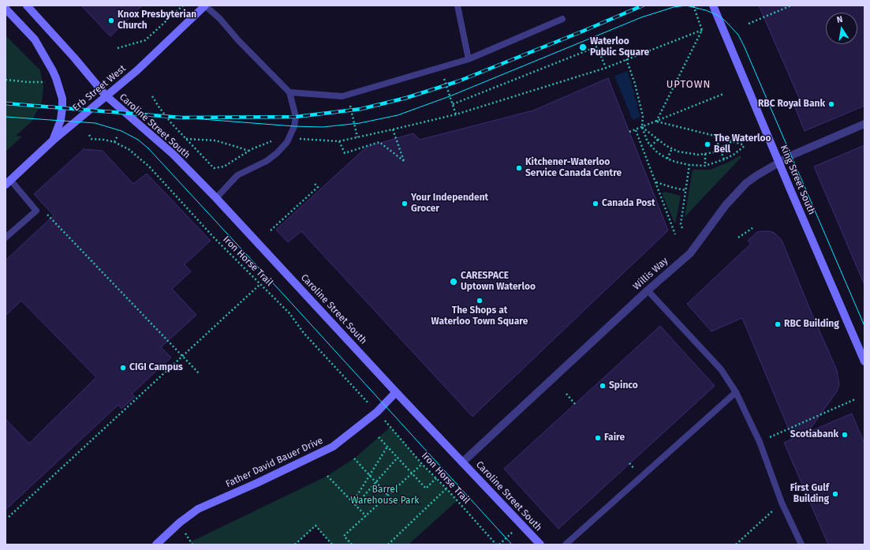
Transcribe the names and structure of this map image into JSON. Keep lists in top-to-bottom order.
{
  "streets": {
    "main road": [
      "Erb Street West",
      "Caroline Street South",
      "King Street South",
      "Father David Bauer Drive"
    ],
    "street": ["Willis Way"],
    "path": ["Iron Horse Trail"]
  },
  "crossings": [
    ["Erb Street West", "Caroline Street South"],
    ["Caroline Street South", "Willis Way"],
    ["Caroline Street South", "Father David Bauer Drive"],
    ["King Street South", "Willis Way"]
  ],
  "districts": ["UPTOWN"],
  "parks": ["Barrel Warehouse Park"],
  "places": [
    "Knox Presbyterian Church",
    "Waterloo Public Square",
    "RBC Royal Bank",
    "The Waterloo Bell",
    "Kitchener-Waterloo Service Canada Centre",
    "Your Independent Grocer",
    "Canada Post",
    "CARESPACE Uptown Waterloo",
    "The Shops at Waterloo Town Square",
    "RBC Building",
    "CIGI Campus",
    "Spinco",
    "Scotiabank",
    "Faire",
    "First Gulf Building"
  ],
  "north": "top"
}
